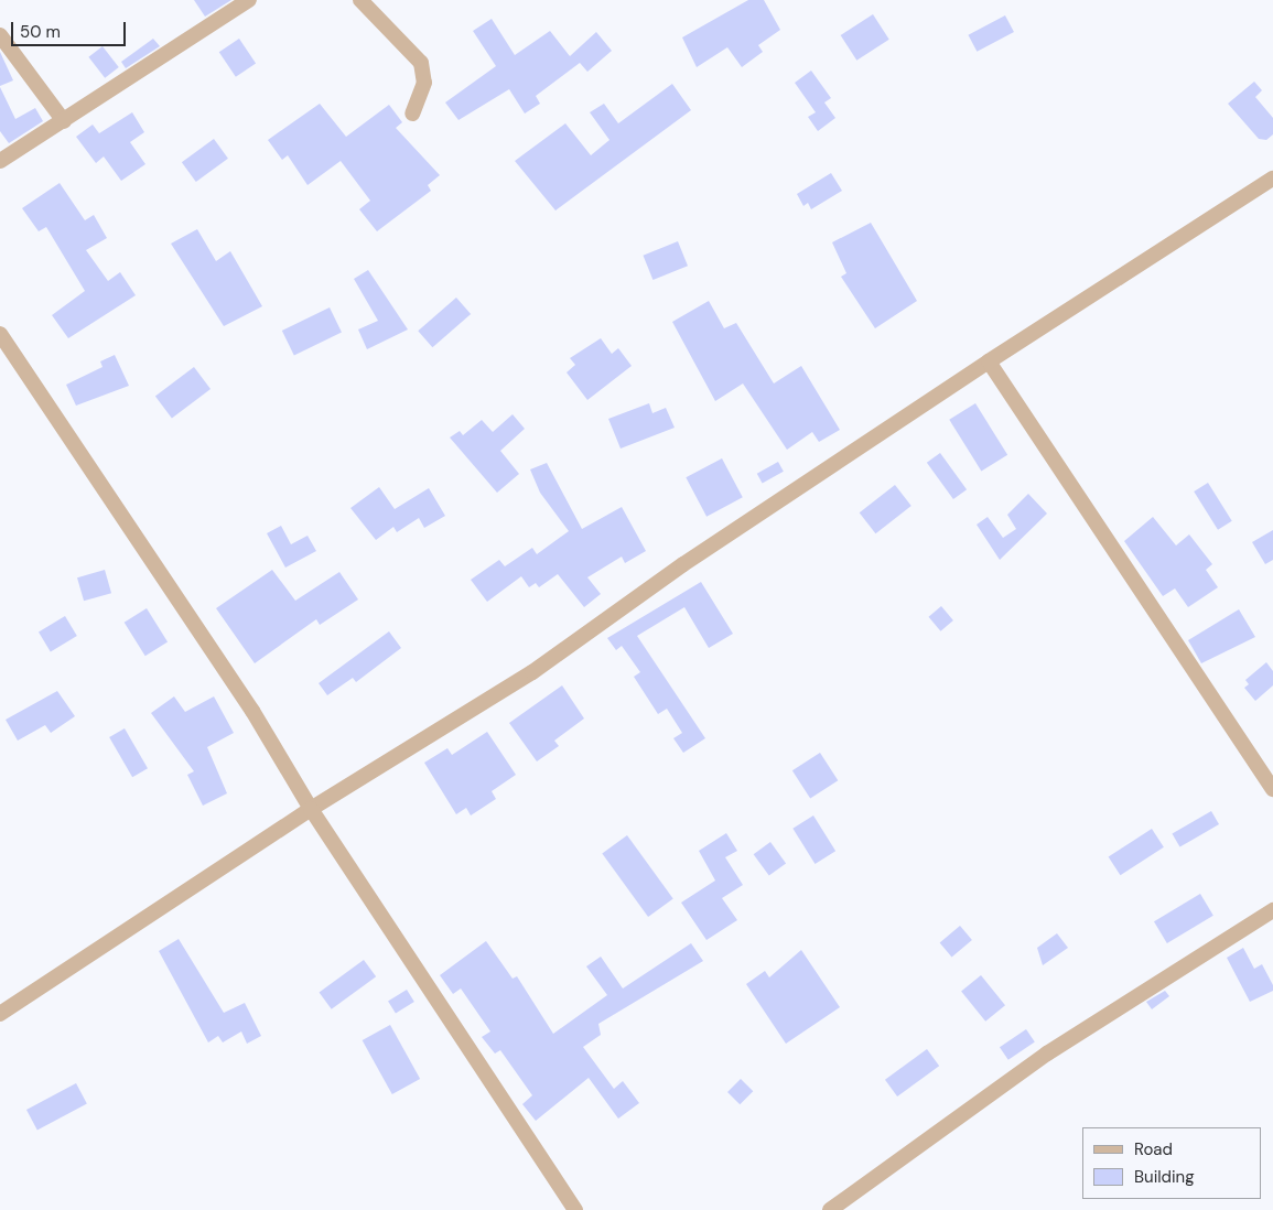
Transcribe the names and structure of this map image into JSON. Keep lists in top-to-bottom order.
{
  "legend": ["Road", "Building"],
  "scale_bar": "50 m"
}
